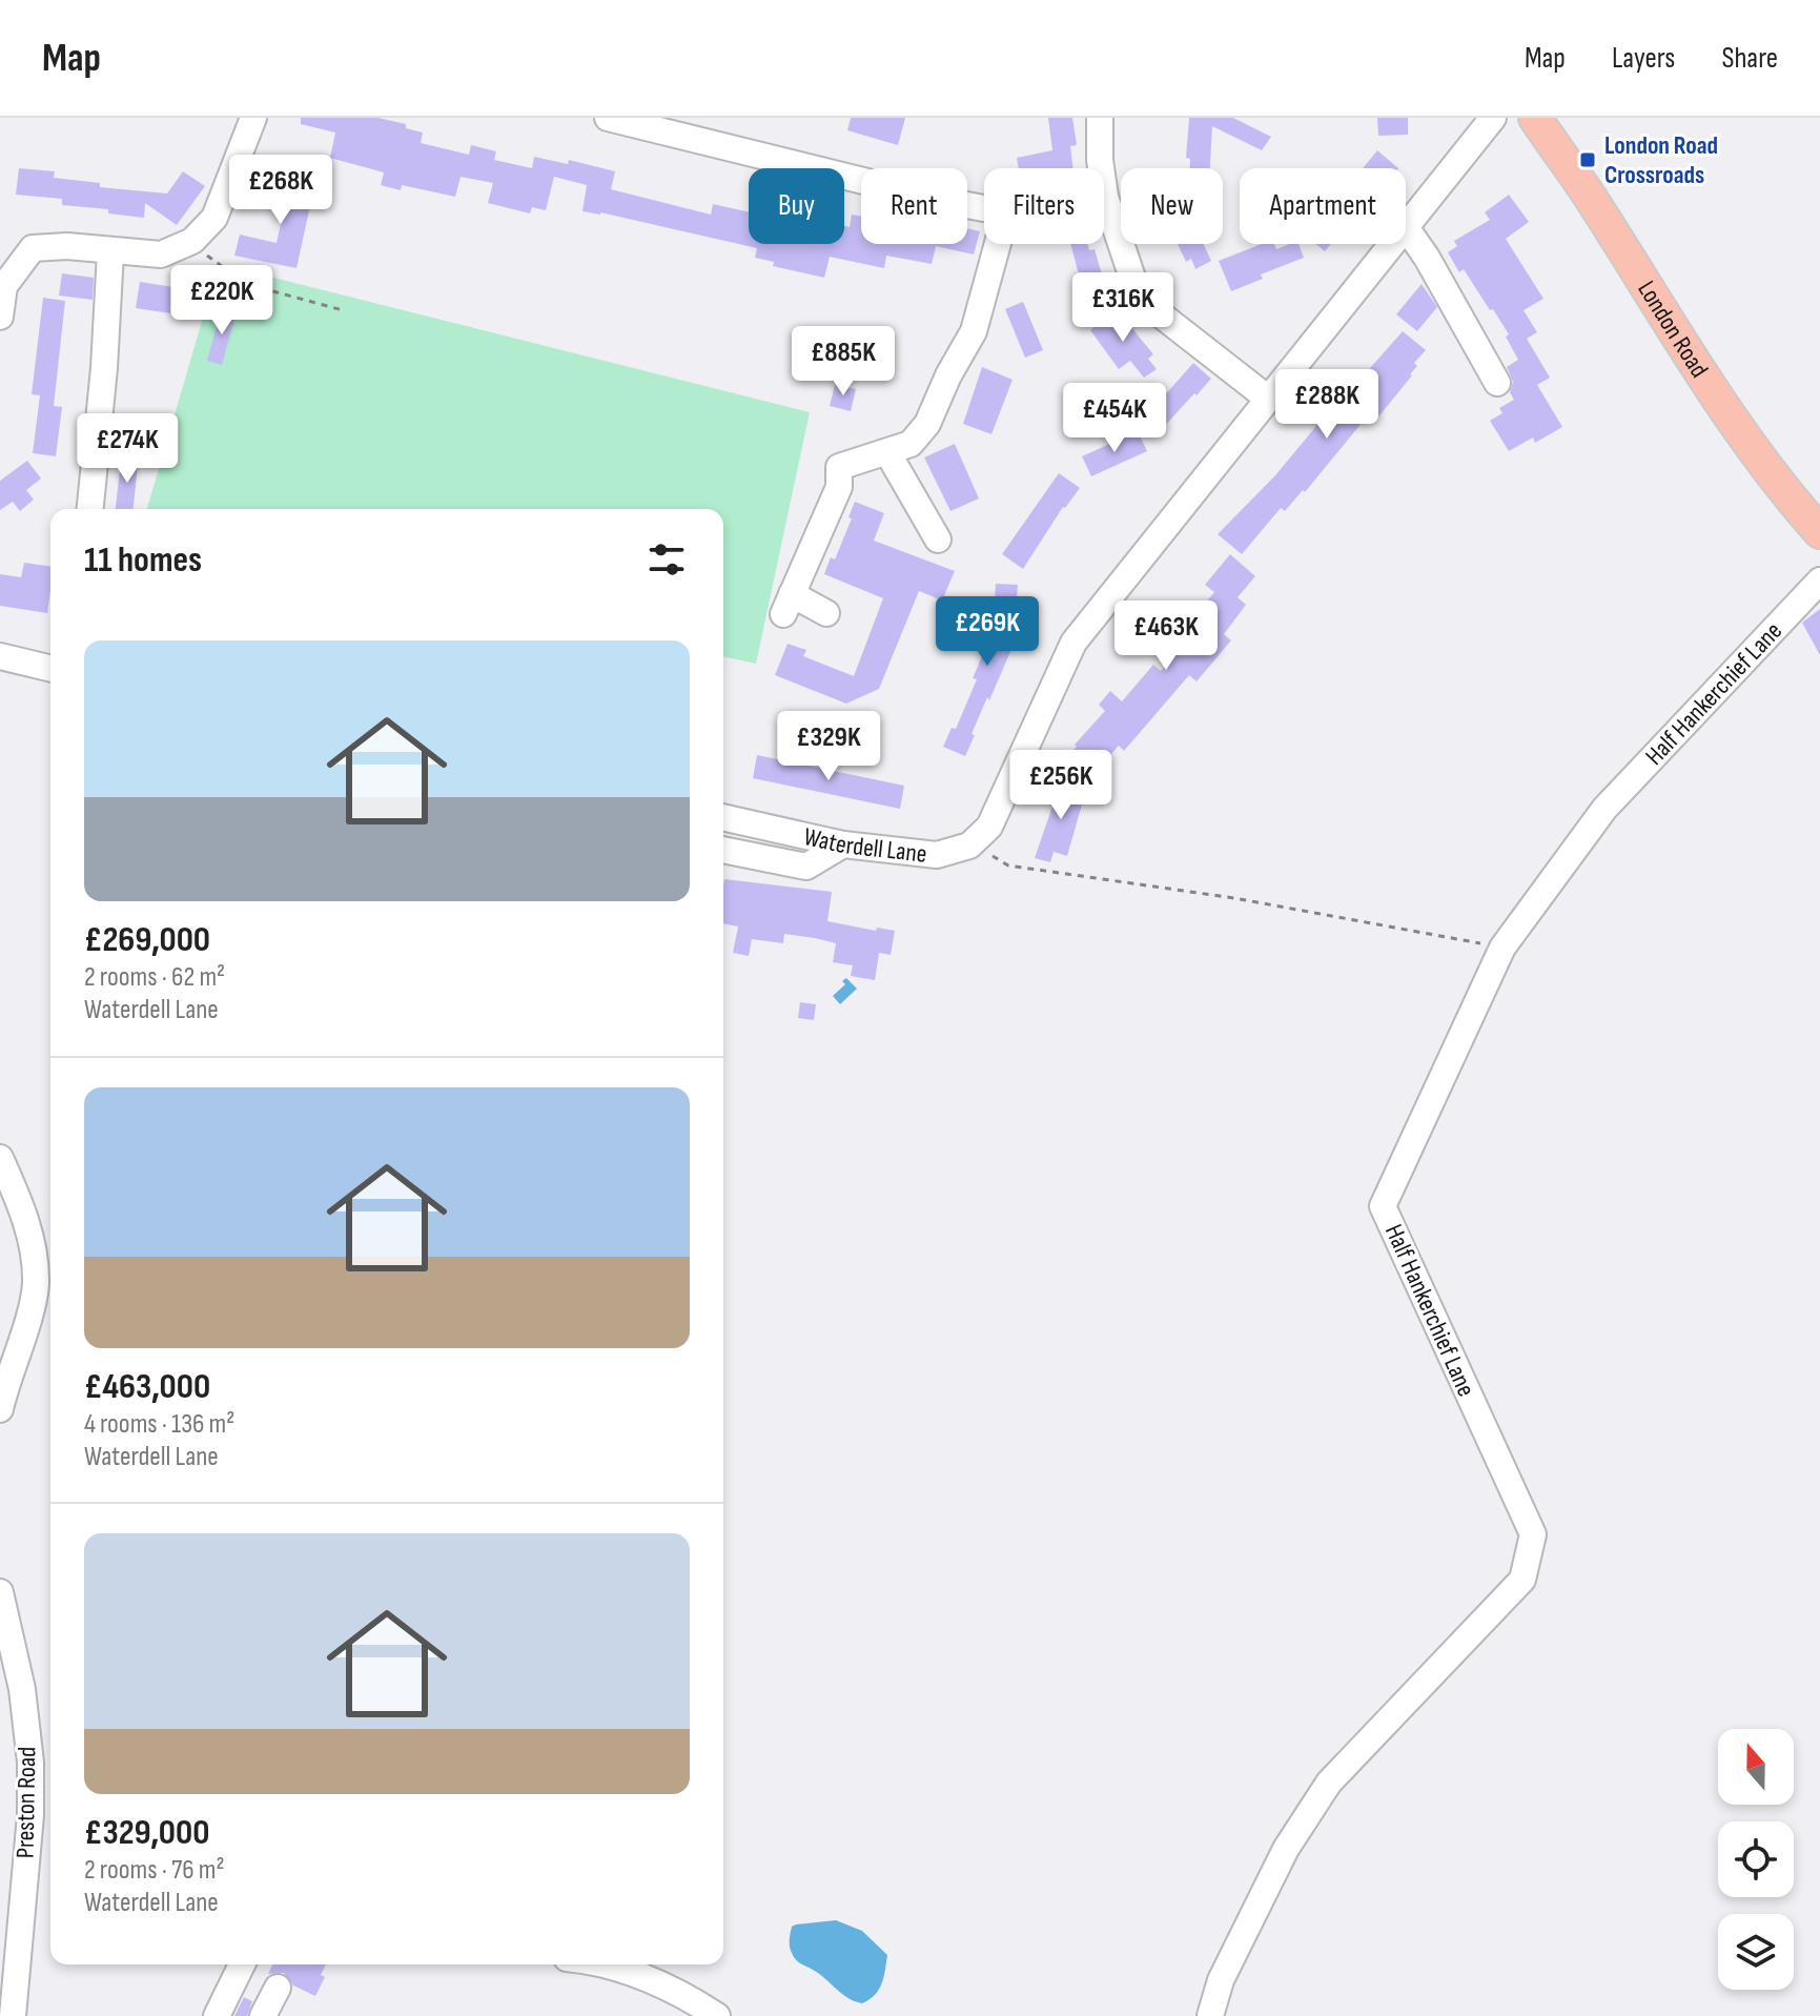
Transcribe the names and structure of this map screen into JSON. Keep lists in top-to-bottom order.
{
  "streets": {
    "main road": ["London Road"],
    "street": ["Half Hankerchief Lane", "Waterdell Lane", "Preston Road"]
  },
  "places": {
    "transit": ["London Road Crossroads"]
  },
  "north": "top",
  "page": {
    "header": "Map",
    "nav": ["Map", "Layers", "Share"],
    "price": [
      "£268K",
      "£220K",
      "£316K",
      "£885K",
      "£288K",
      "£454K",
      "£274K",
      "£269K",
      "£463K",
      "£329K",
      "£256K"
    ],
    "chip": [
      "Buy",
      "Rent",
      "Filters",
      "New",
      "Apartment"
    ],
    "heading": "11 homes",
    "list": [
      {
        "name": "£269,000",
        "note": "2 rooms · 62 m² · Waterdell Lane"
      },
      {
        "name": "£463,000",
        "note": "4 rooms · 136 m² · Waterdell Lane"
      },
      {
        "name": "£329,000",
        "note": "2 rooms · 76 m² · Waterdell Lane"
      }
    ]
  }
}
